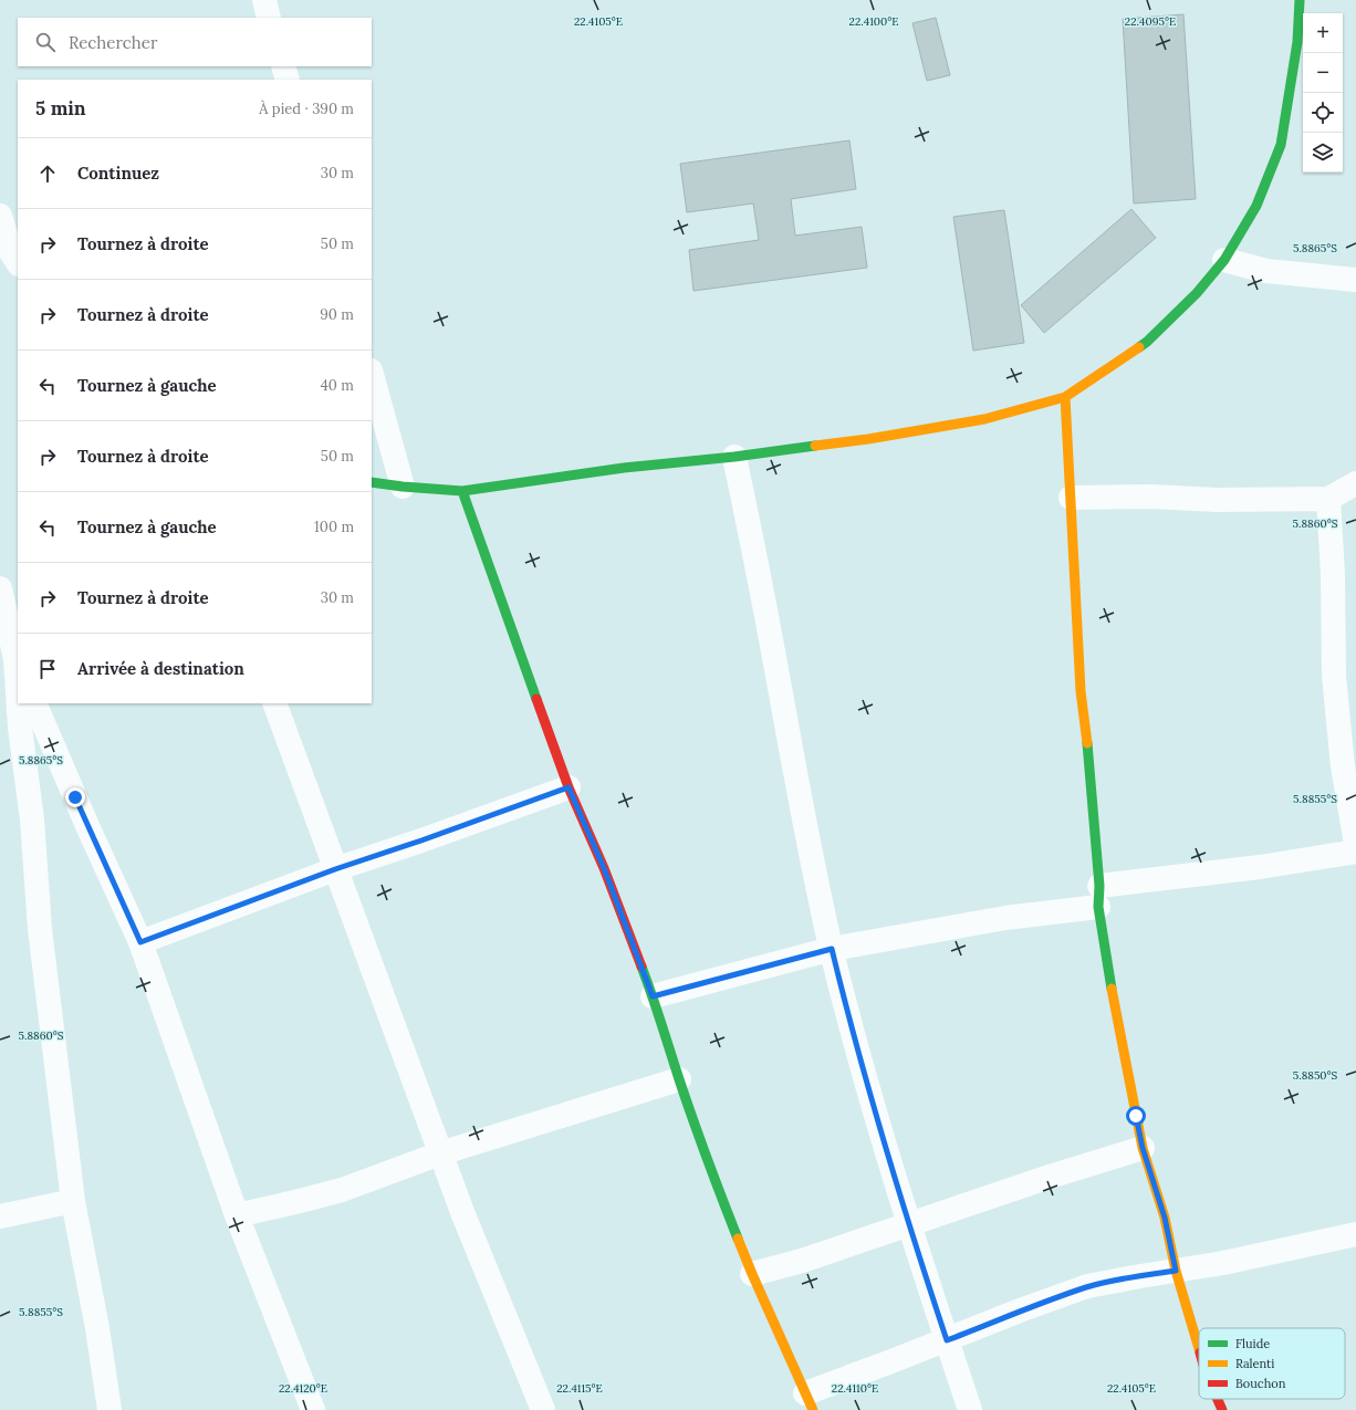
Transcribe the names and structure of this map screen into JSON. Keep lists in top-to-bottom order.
{
  "legend": ["Fluide", "Ralenti", "Bouchon"],
  "page": {
    "map_buttons": ["+", "−"],
    "search": "Rechercher",
    "heading": ["5 min", "À pied · 390 m"],
    "list": [
      ["Continuez", "30 m"],
      ["Tournez à droite", "50 m"],
      ["Tournez à droite", "90 m"],
      ["Tournez à gauche", "40 m"],
      ["Tournez à droite", "50 m"],
      ["Tournez à gauche", "100 m"],
      ["Tournez à droite", "30 m"],
      "Arrivée à destination"
    ]
  },
  "coordinates": [
    "22.4105°E",
    "22.4100°E",
    "22.4095°E",
    "5.8865°S",
    "5.8860°S",
    "5.8855°S",
    "5.8850°S",
    "22.4120°E",
    "22.4115°E",
    "22.4110°E"
  ]
}
